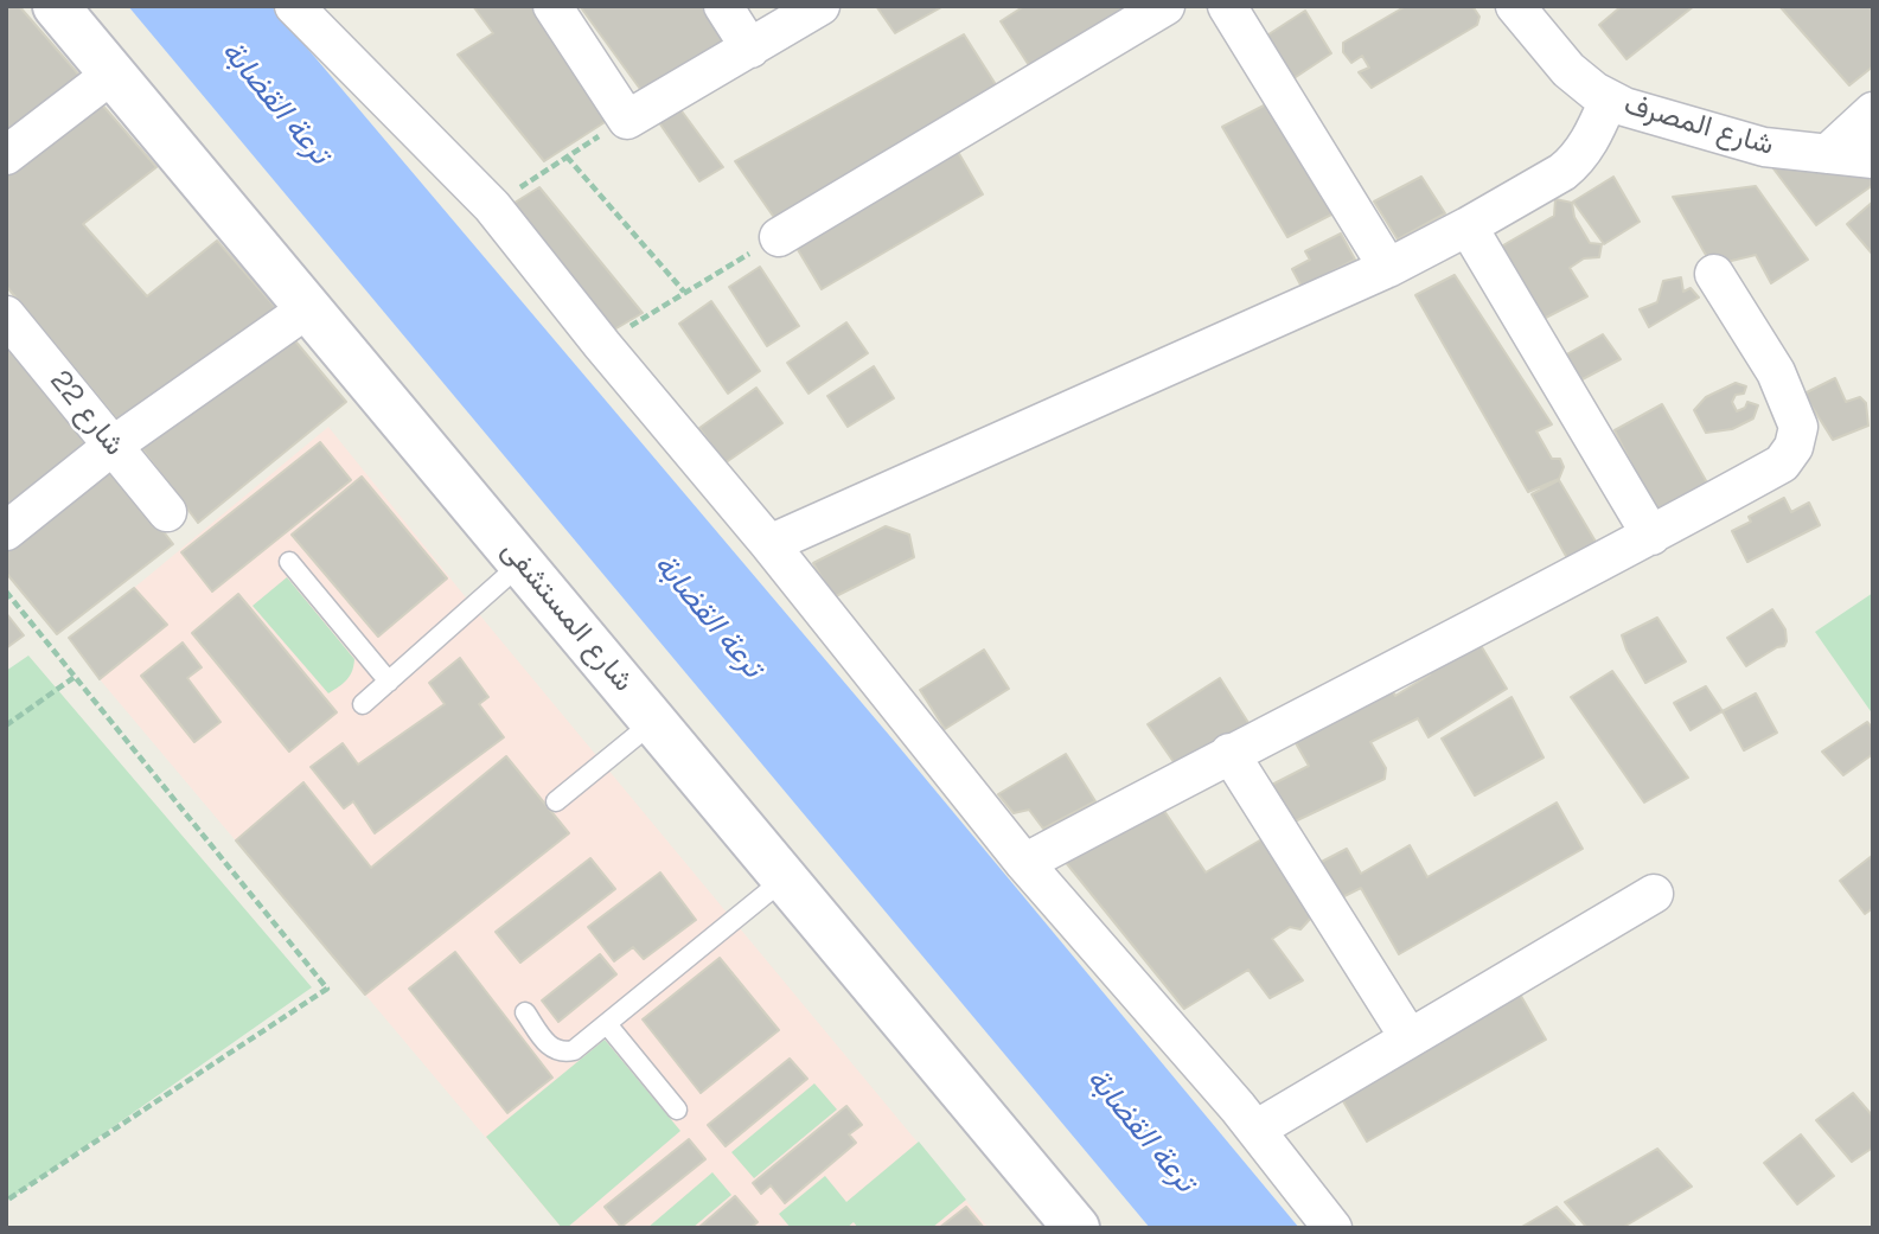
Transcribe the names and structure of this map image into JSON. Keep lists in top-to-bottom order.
{
  "streets": {
    "main road": ["شارع المستشفى"],
    "street": ["شارع المصرف", "شارع 22"]
  },
  "water": ["ترعة القضابة"]
}
